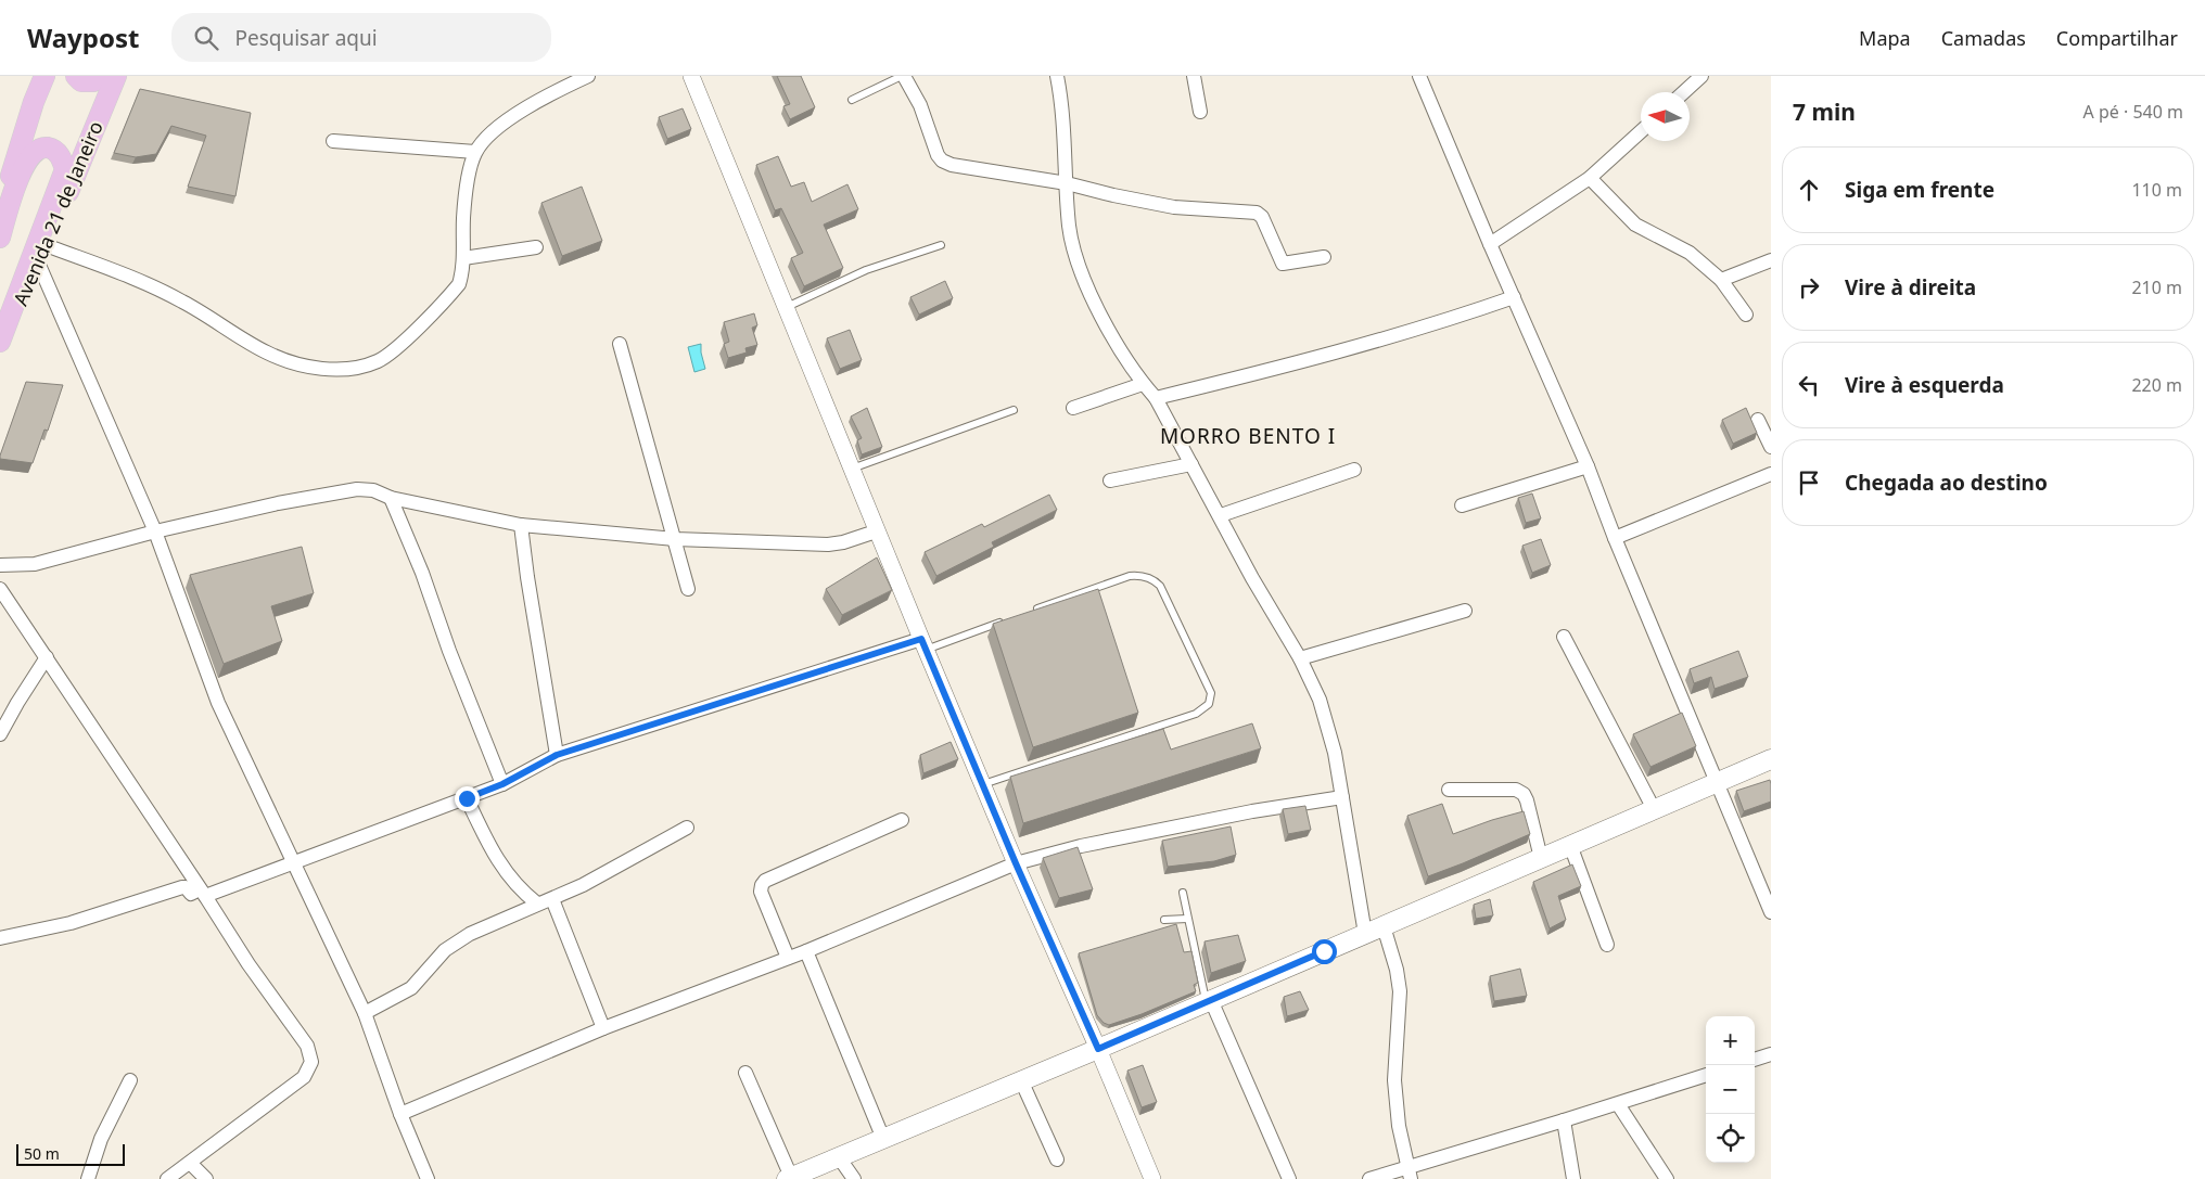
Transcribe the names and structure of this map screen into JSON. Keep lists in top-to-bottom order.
{
  "streets": {
    "main road": ["Avenida 21 de Janeiro"]
  },
  "districts": ["MORRO BENTO I"],
  "scale_bar": "50 m",
  "north": "left",
  "page": {
    "header": "Waypost",
    "search": "Pesquisar aqui",
    "nav": ["Mapa", "Camadas", "Compartilhar"],
    "heading": ["7 min", "A pé · 540 m"],
    "list": [
      ["Siga em frente", "110 m"],
      ["Vire à direita", "210 m"],
      ["Vire à esquerda", "220 m"],
      "Chegada ao destino"
    ],
    "map_buttons": ["+", "−"],
    "scale": "50 m"
  }
}
